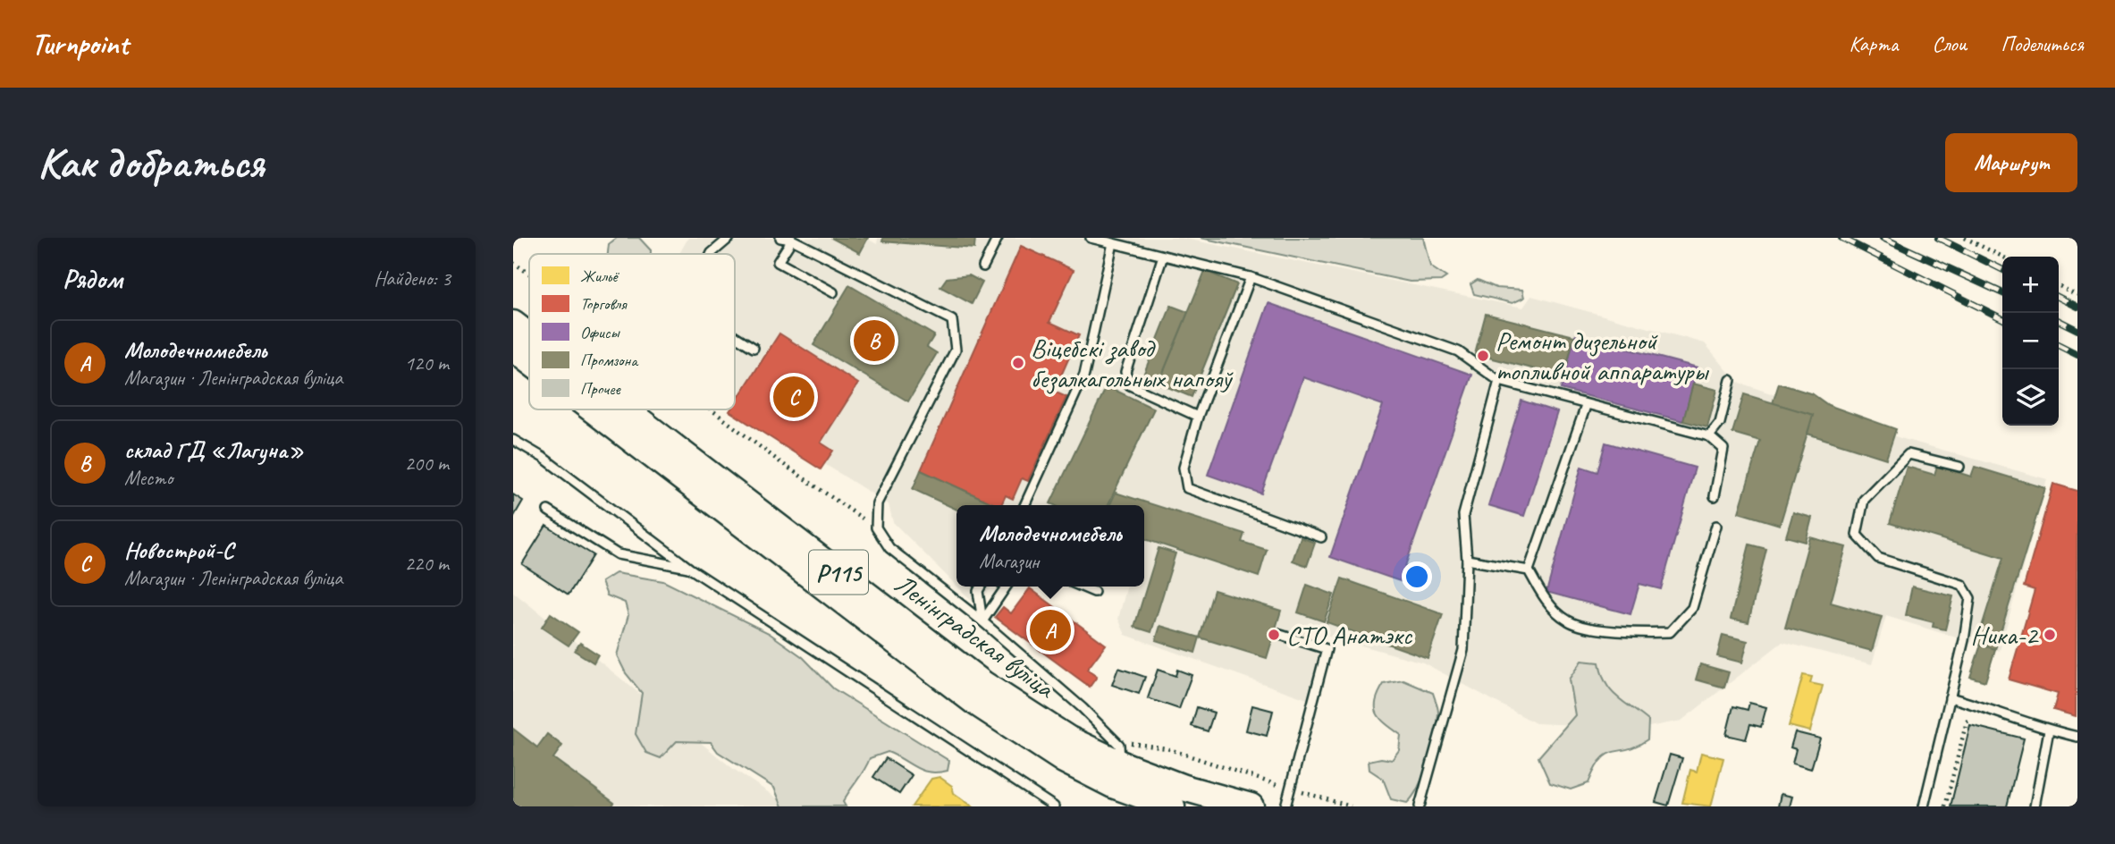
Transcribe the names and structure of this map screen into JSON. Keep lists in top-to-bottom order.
{
  "streets": {
    "main road": ["Р115", "Ленінградская вуліца"]
  },
  "places": [
    "Ремонт дизельной топливной аппаратуры",
    "Віцебскі завод безалкагольных напояў",
    "СТО Анатэкс",
    "Ника-2"
  ],
  "legend": [
    "Жильё",
    "Торговля",
    "Офисы",
    "Промзона",
    "Прочее"
  ],
  "page": {
    "header": "Turnpoint",
    "nav": ["Карта", "Слои", "Поделиться"],
    "buttons": "Маршрут",
    "title": "Как добраться",
    "heading": ["Рядом", "Найдено: 3"],
    "map_buttons": ["+", "−"],
    "pins": ["B", "C", "A"],
    "list": [
      {
        "mark": "A",
        "name": "Молодечномебель",
        "note": "Магазин · Ленінградская вуліца",
        "value": "120 m"
      },
      {
        "mark": "B",
        "name": "склад ГД «Лагуна»",
        "note": "Место",
        "value": "200 m"
      },
      {
        "mark": "C",
        "name": "Новострой-С",
        "note": "Магазин · Ленінградская вуліца",
        "value": "220 m"
      }
    ],
    "popup": ["Молодечномебель", "Магазин"]
  }
}
